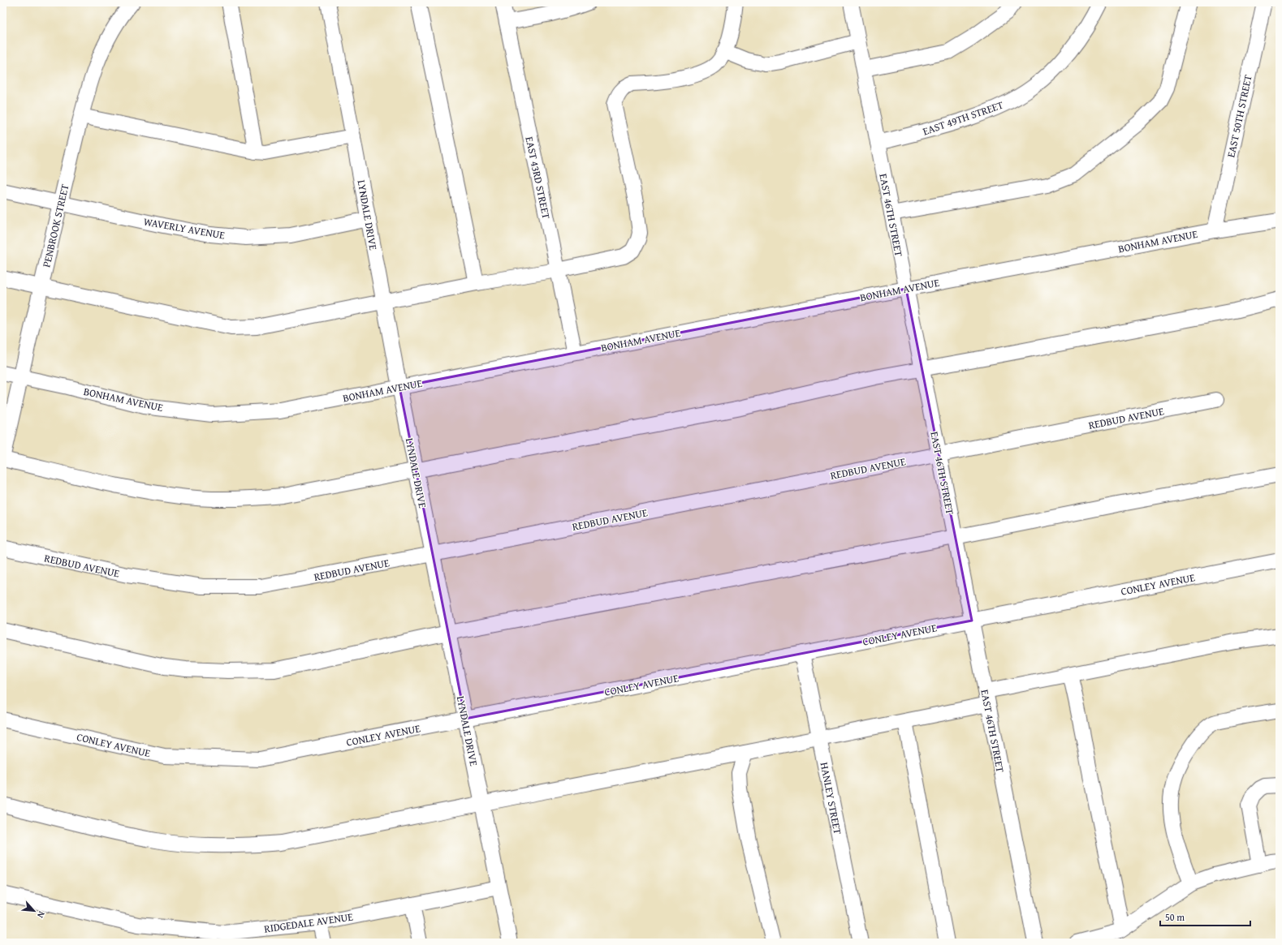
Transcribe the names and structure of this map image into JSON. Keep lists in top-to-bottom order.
{
  "streets": {
    "street": [
      "EAST 50TH STREET",
      "EAST 49TH STREET",
      "EAST 43RD STREET",
      "LYNDALE DRIVE",
      "EAST 46TH STREET",
      "PENBROOK STREET",
      "WAVERLY AVENUE",
      "BONHAM AVENUE",
      "REDBUD AVENUE",
      "CONLEY AVENUE",
      "HANLEY STREET",
      "RIDGEDALE AVENUE"
    ]
  },
  "crossings": [
    ["EAST 50TH STREET", "BONHAM AVENUE"],
    ["EAST 49TH STREET", "EAST 46TH STREET"],
    ["EAST 43RD STREET", "BONHAM AVENUE"],
    ["LYNDALE DRIVE", "WAVERLY AVENUE"],
    ["LYNDALE DRIVE", "BONHAM AVENUE"],
    ["LYNDALE DRIVE", "REDBUD AVENUE"],
    ["LYNDALE DRIVE", "CONLEY AVENUE"],
    ["LYNDALE DRIVE", "RIDGEDALE AVENUE"],
    ["EAST 46TH STREET", "BONHAM AVENUE"],
    ["EAST 46TH STREET", "REDBUD AVENUE"],
    ["EAST 46TH STREET", "CONLEY AVENUE"],
    ["PENBROOK STREET", "WAVERLY AVENUE"],
    ["PENBROOK STREET", "BONHAM AVENUE"],
    ["CONLEY AVENUE", "HANLEY STREET"]
  ],
  "scale_bar": "50 m",
  "north": "bottom right"
}
